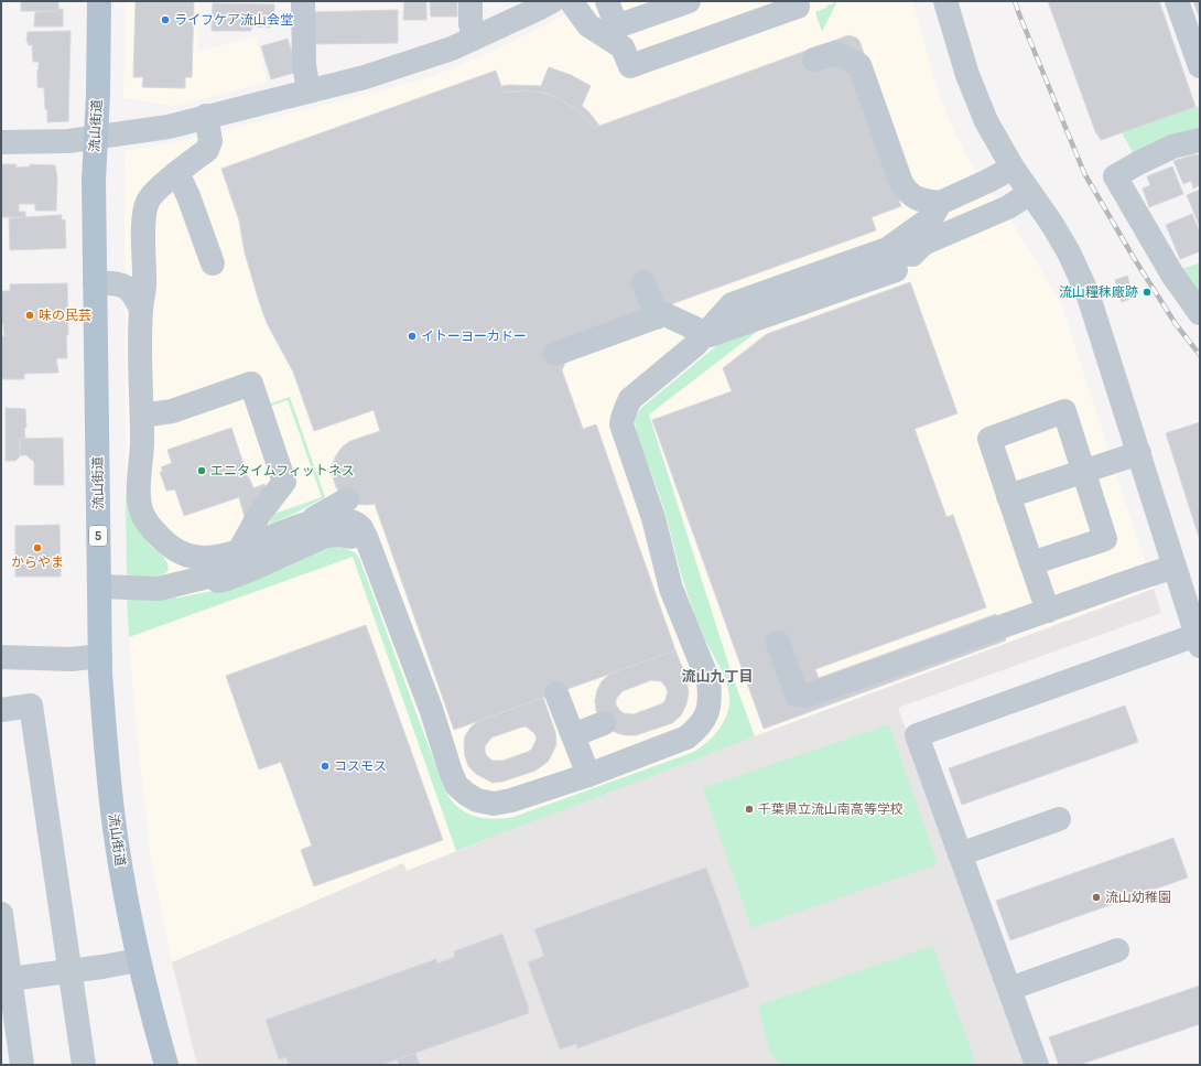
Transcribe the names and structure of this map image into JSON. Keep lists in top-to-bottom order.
{
  "streets": {
    "main road": ["流山街道", "5"]
  },
  "districts": ["流山九丁目"],
  "places": [
    "ライフケア流山会堂",
    "流山糧秣廠跡",
    "味の民芸",
    "イトーヨーカドー",
    "エニタイムフィットネス",
    "からやま",
    "コスモス",
    "千葉県立流山南高等学校",
    "流山幼稚園"
  ]
}
